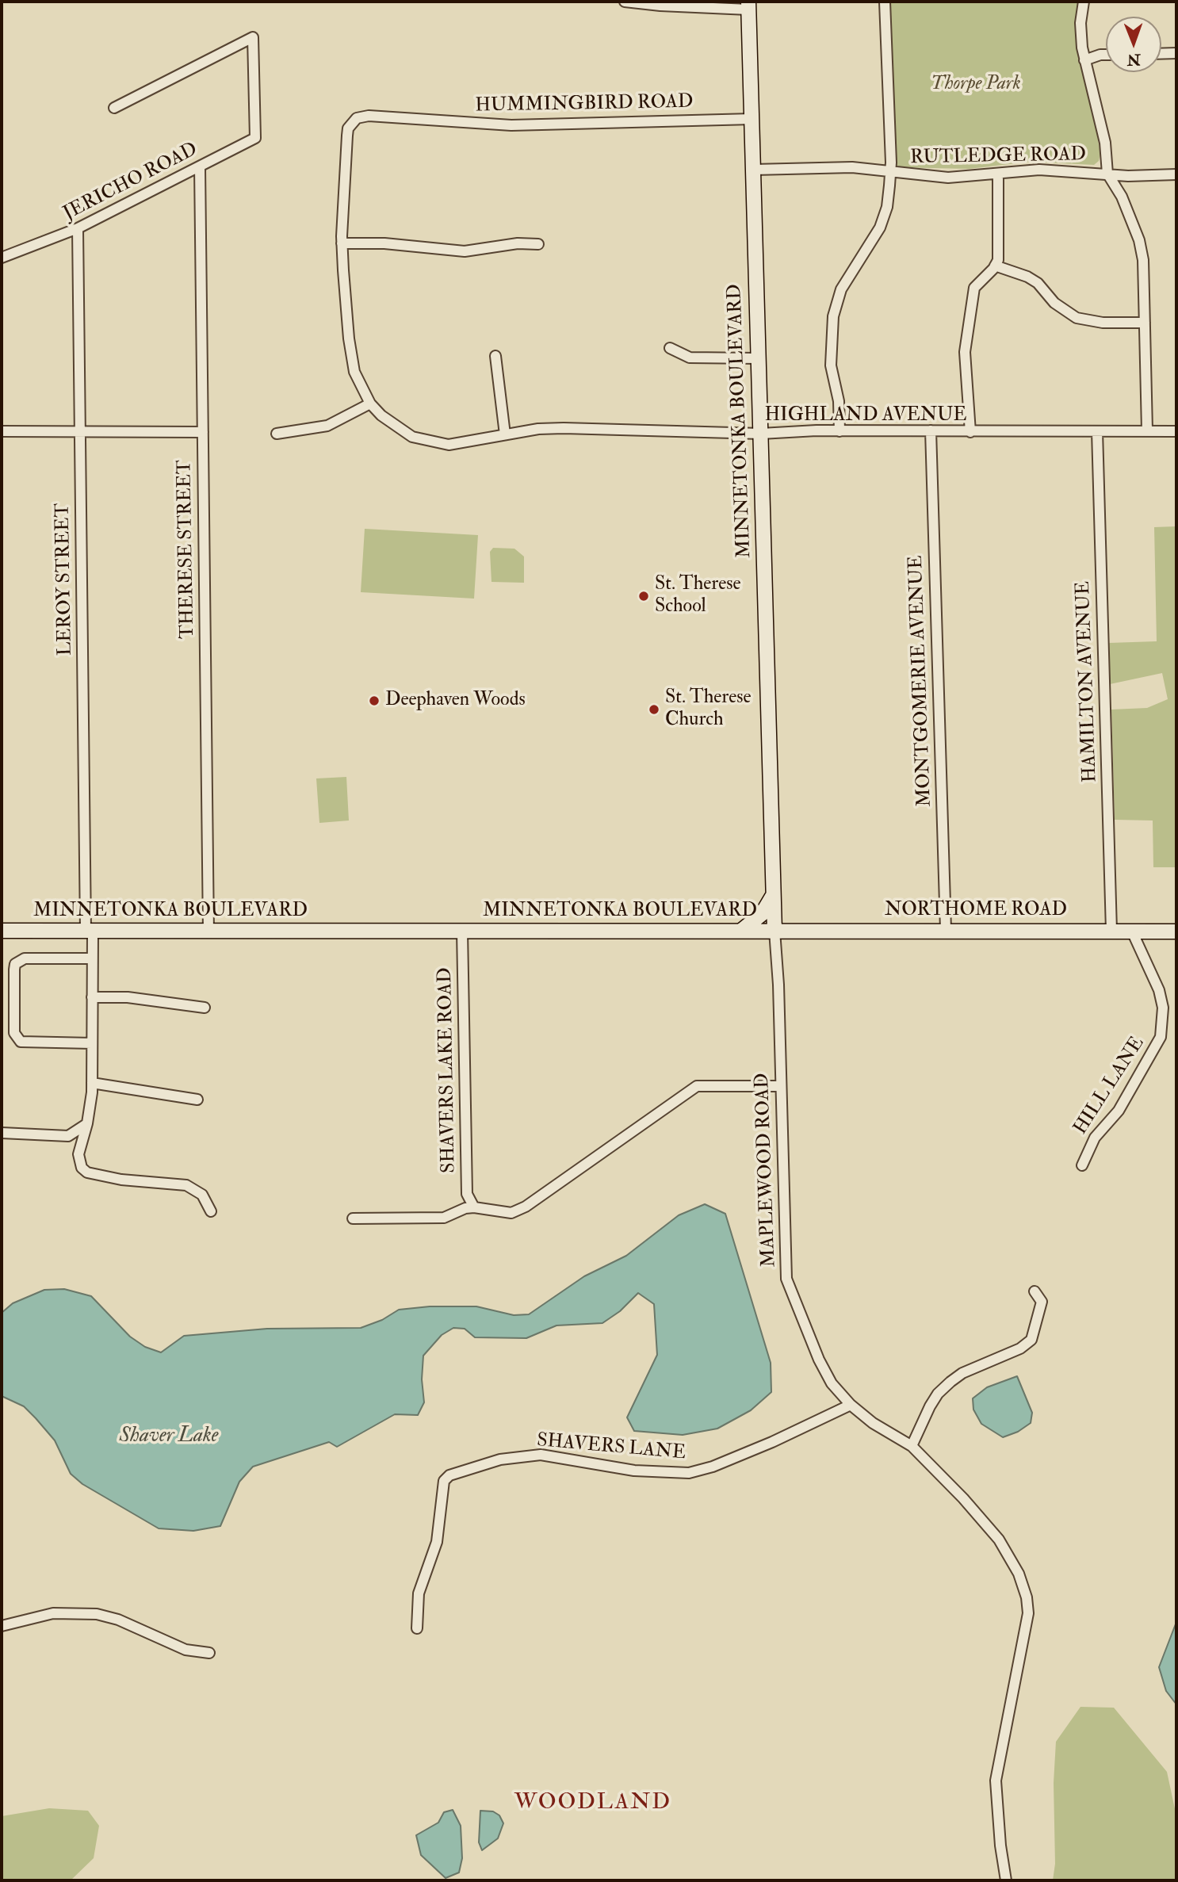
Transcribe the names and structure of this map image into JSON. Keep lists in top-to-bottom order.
{
  "streets": {
    "street": [
      "HUMMINGBIRD ROAD",
      "RUTLEDGE ROAD",
      "JERICHO ROAD",
      "HIGHLAND AVENUE",
      "MINNETONKA BOULEVARD",
      "THERESE STREET",
      "LEROY STREET",
      "MONTGOMERIE AVENUE",
      "HAMILTON AVENUE",
      "NORTHOME ROAD",
      "SHAVERS LAKE ROAD",
      "HILL LANE",
      "MAPLEWOOD ROAD",
      "SHAVERS LANE"
    ]
  },
  "crossings": [
    ["HUMMINGBIRD ROAD", "MINNETONKA BOULEVARD"],
    ["RUTLEDGE ROAD", "MINNETONKA BOULEVARD"],
    ["JERICHO ROAD", "THERESE STREET"],
    ["JERICHO ROAD", "LEROY STREET"],
    ["HIGHLAND AVENUE", "MINNETONKA BOULEVARD"],
    ["HIGHLAND AVENUE", "MONTGOMERIE AVENUE"],
    ["HIGHLAND AVENUE", "HAMILTON AVENUE"],
    ["MINNETONKA BOULEVARD", "THERESE STREET"],
    ["MINNETONKA BOULEVARD", "LEROY STREET"],
    ["MINNETONKA BOULEVARD", "NORTHOME ROAD"],
    ["MINNETONKA BOULEVARD", "SHAVERS LAKE ROAD"],
    ["MINNETONKA BOULEVARD", "MAPLEWOOD ROAD"],
    ["MONTGOMERIE AVENUE", "NORTHOME ROAD"],
    ["HAMILTON AVENUE", "NORTHOME ROAD"],
    ["NORTHOME ROAD", "HILL LANE"],
    ["NORTHOME ROAD", "MAPLEWOOD ROAD"],
    ["MAPLEWOOD ROAD", "SHAVERS LANE"]
  ],
  "districts": ["WOODLAND"],
  "water": ["Shaver Lake"],
  "parks": ["Thorpe Park"],
  "places": ["St. Therese School", "Deephaven Woods", "St. Therese Church"],
  "north": "bottom"
}
